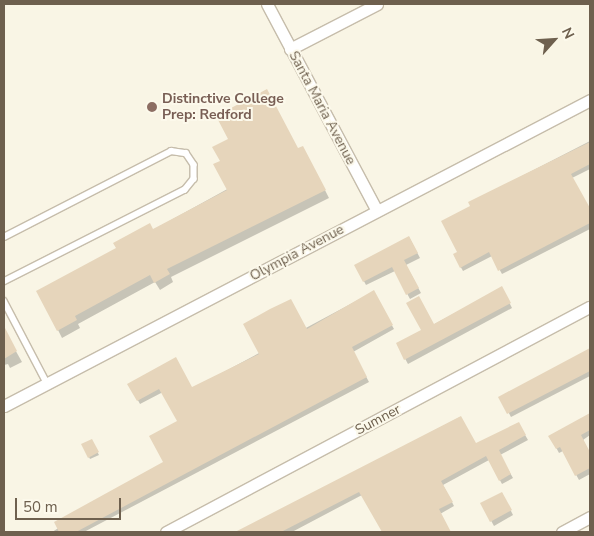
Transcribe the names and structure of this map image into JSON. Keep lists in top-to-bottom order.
{
  "streets": {
    "street": ["Santa Maria Avenue", "Olympia Avenue", "Sumner"]
  },
  "crossings": [
    ["Santa Maria Avenue", "Olympia Avenue"]
  ],
  "places": ["Distinctive College Prep: Redford"],
  "scale_bar": "50 m",
  "north": "top right"
}
